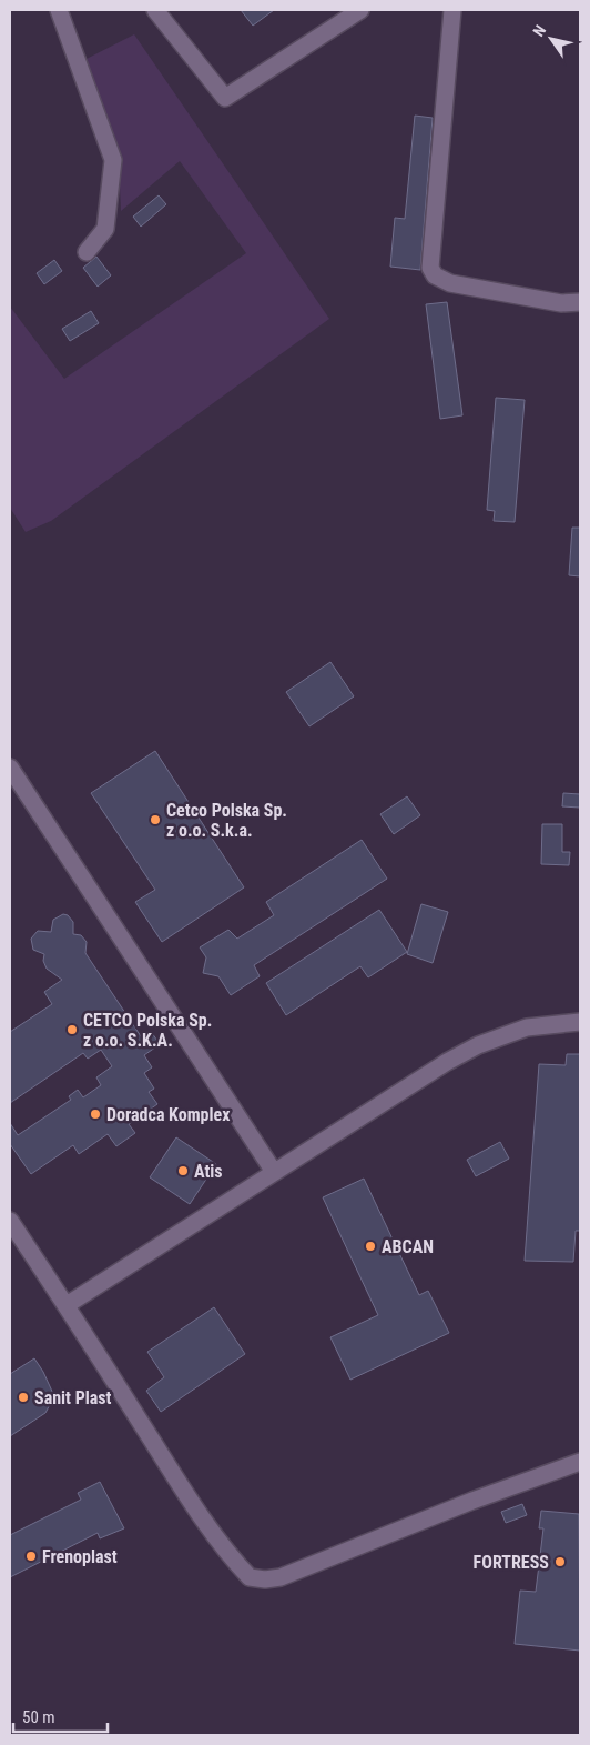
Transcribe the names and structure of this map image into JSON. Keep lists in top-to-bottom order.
{
  "places": [
    "Cetco Polska Sp. z o.o. S.k.a.",
    "CETCO Polska Sp. z o.o. S.K.A.",
    "Doradca Komplex",
    "Atis",
    "ABCAN",
    "Sanit Plast",
    "Frenoplast",
    "FORTRESS"
  ],
  "scale_bar": "50 m",
  "north": "top left"
}
